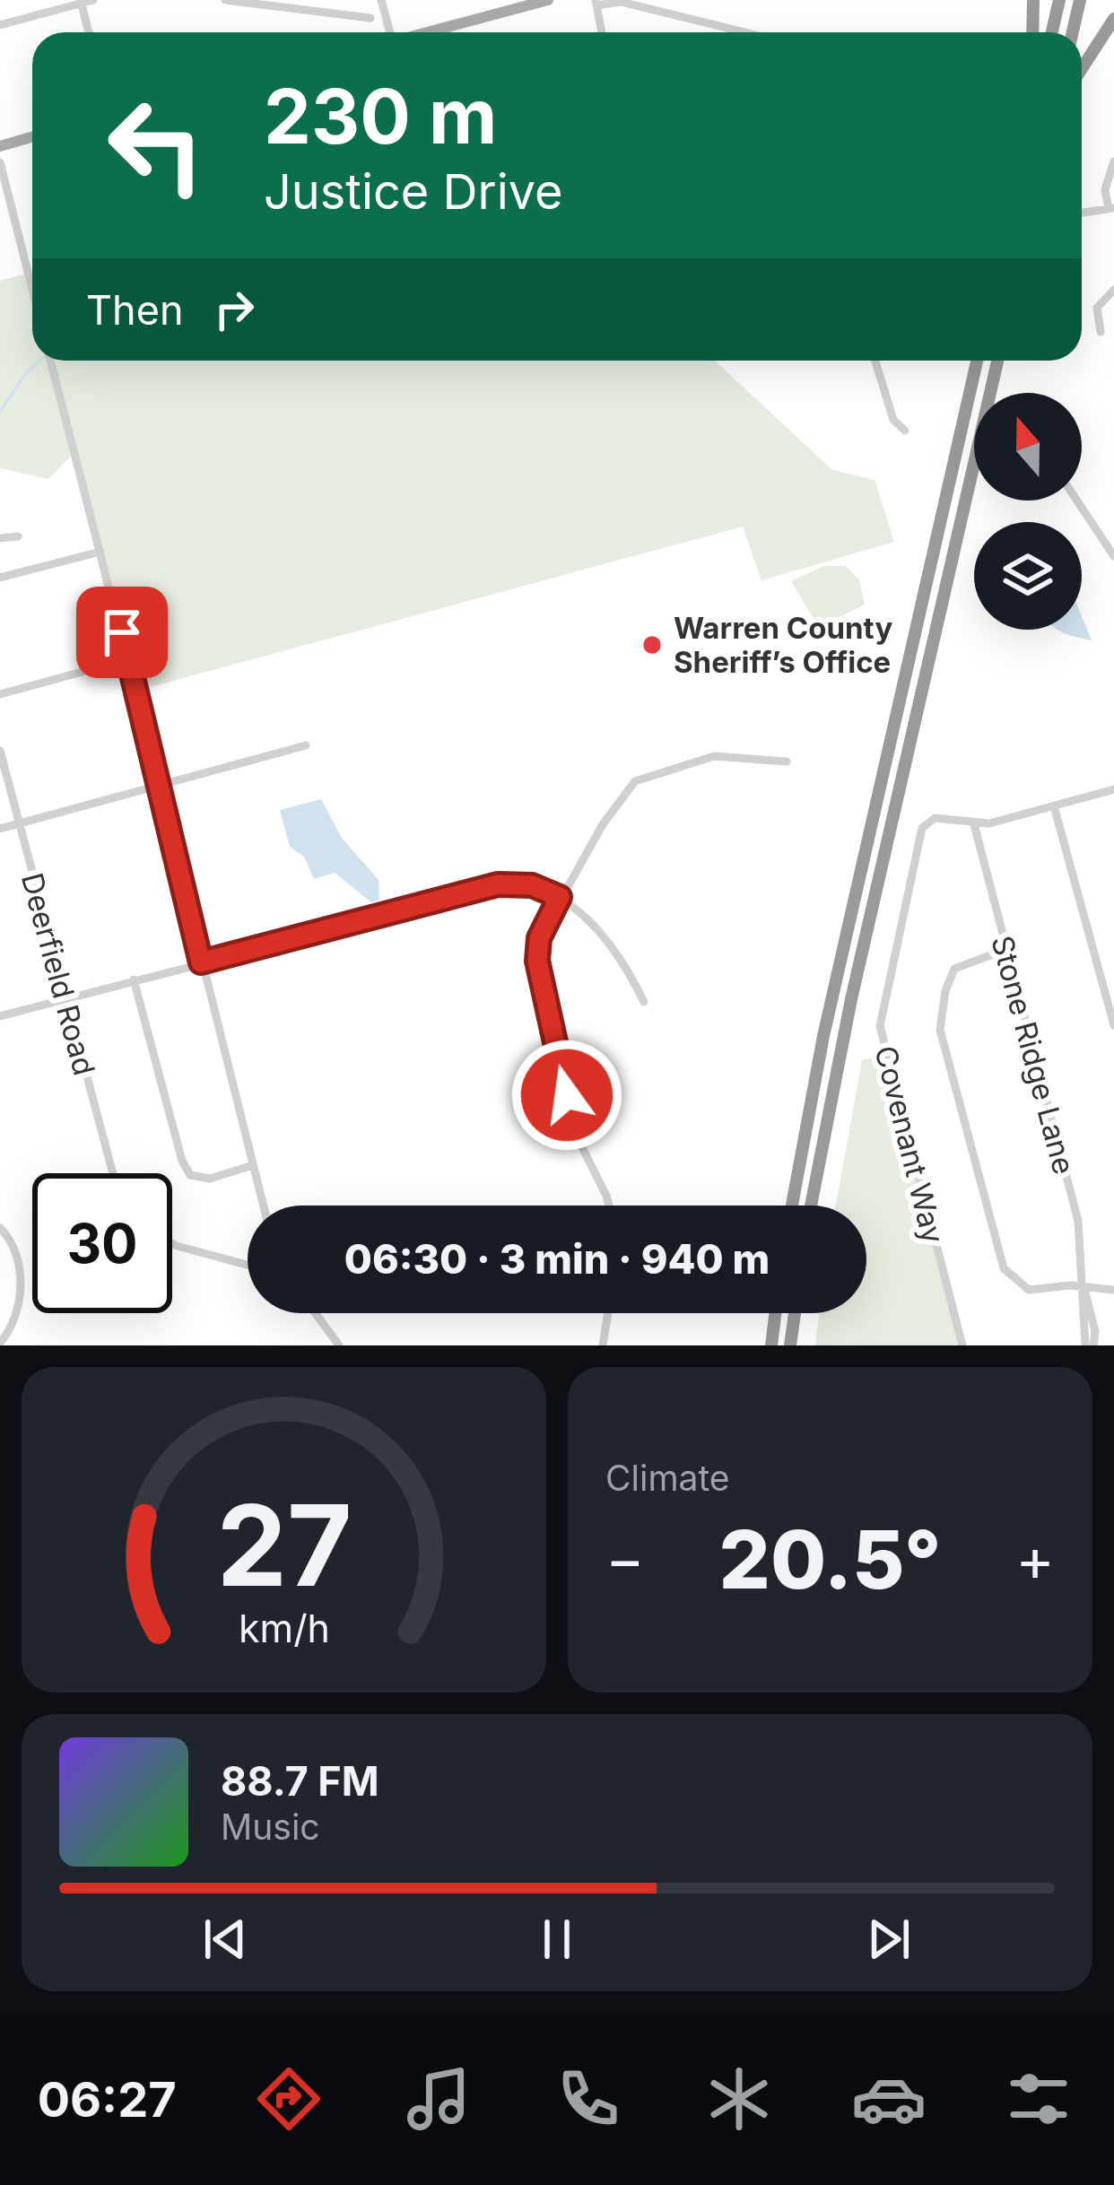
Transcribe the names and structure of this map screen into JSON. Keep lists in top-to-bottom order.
{
  "streets": {
    "street": ["Deerfield Road", "Stone Ridge Lane", "Covenant Way"]
  },
  "crossings": [
    ["Stone Ridge Lane", "Covenant Way"]
  ],
  "places": ["Warren County Sheriff’s Office"],
  "north": "top",
  "page": {
    "turn": ["230 m", "Justice Drive"],
    "then": "Then",
    "limit": "30",
    "trip": "06:30 · 3 min · 940 m",
    "tile": "Climate",
    "heat": ["−", "20.5°", "+"],
    "song": ["88.7 FM", "Music"],
    "tabs": "06:27",
    "gauge": ["27", "km/h"]
  }
}
